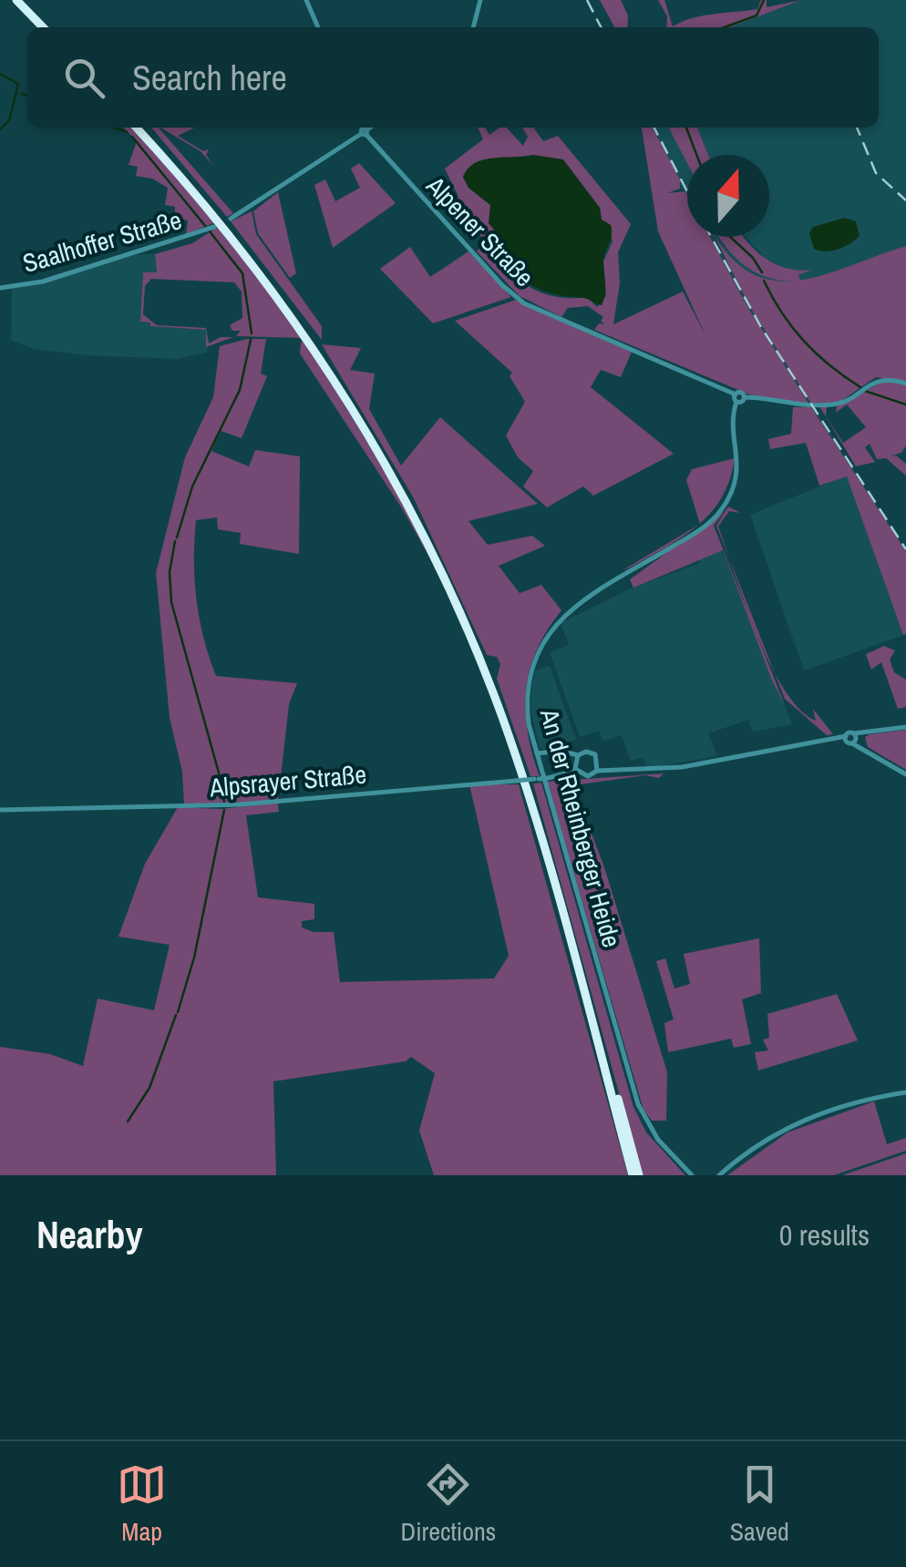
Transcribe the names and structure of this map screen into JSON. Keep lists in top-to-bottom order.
{
  "streets": {
    "street": [
      "Alpener Straße",
      "Saalhoffer Straße",
      "Alpsrayer Straße",
      "An der Rheinberger Heide"
    ]
  },
  "crossings": [
    ["Alpener Straße", "An der Rheinberger Heide"]
  ],
  "north": "top",
  "page": {
    "search": "Search here",
    "heading": ["Nearby", "0 results"],
    "nav": ["Map", "Directions", "Saved"]
  }
}
